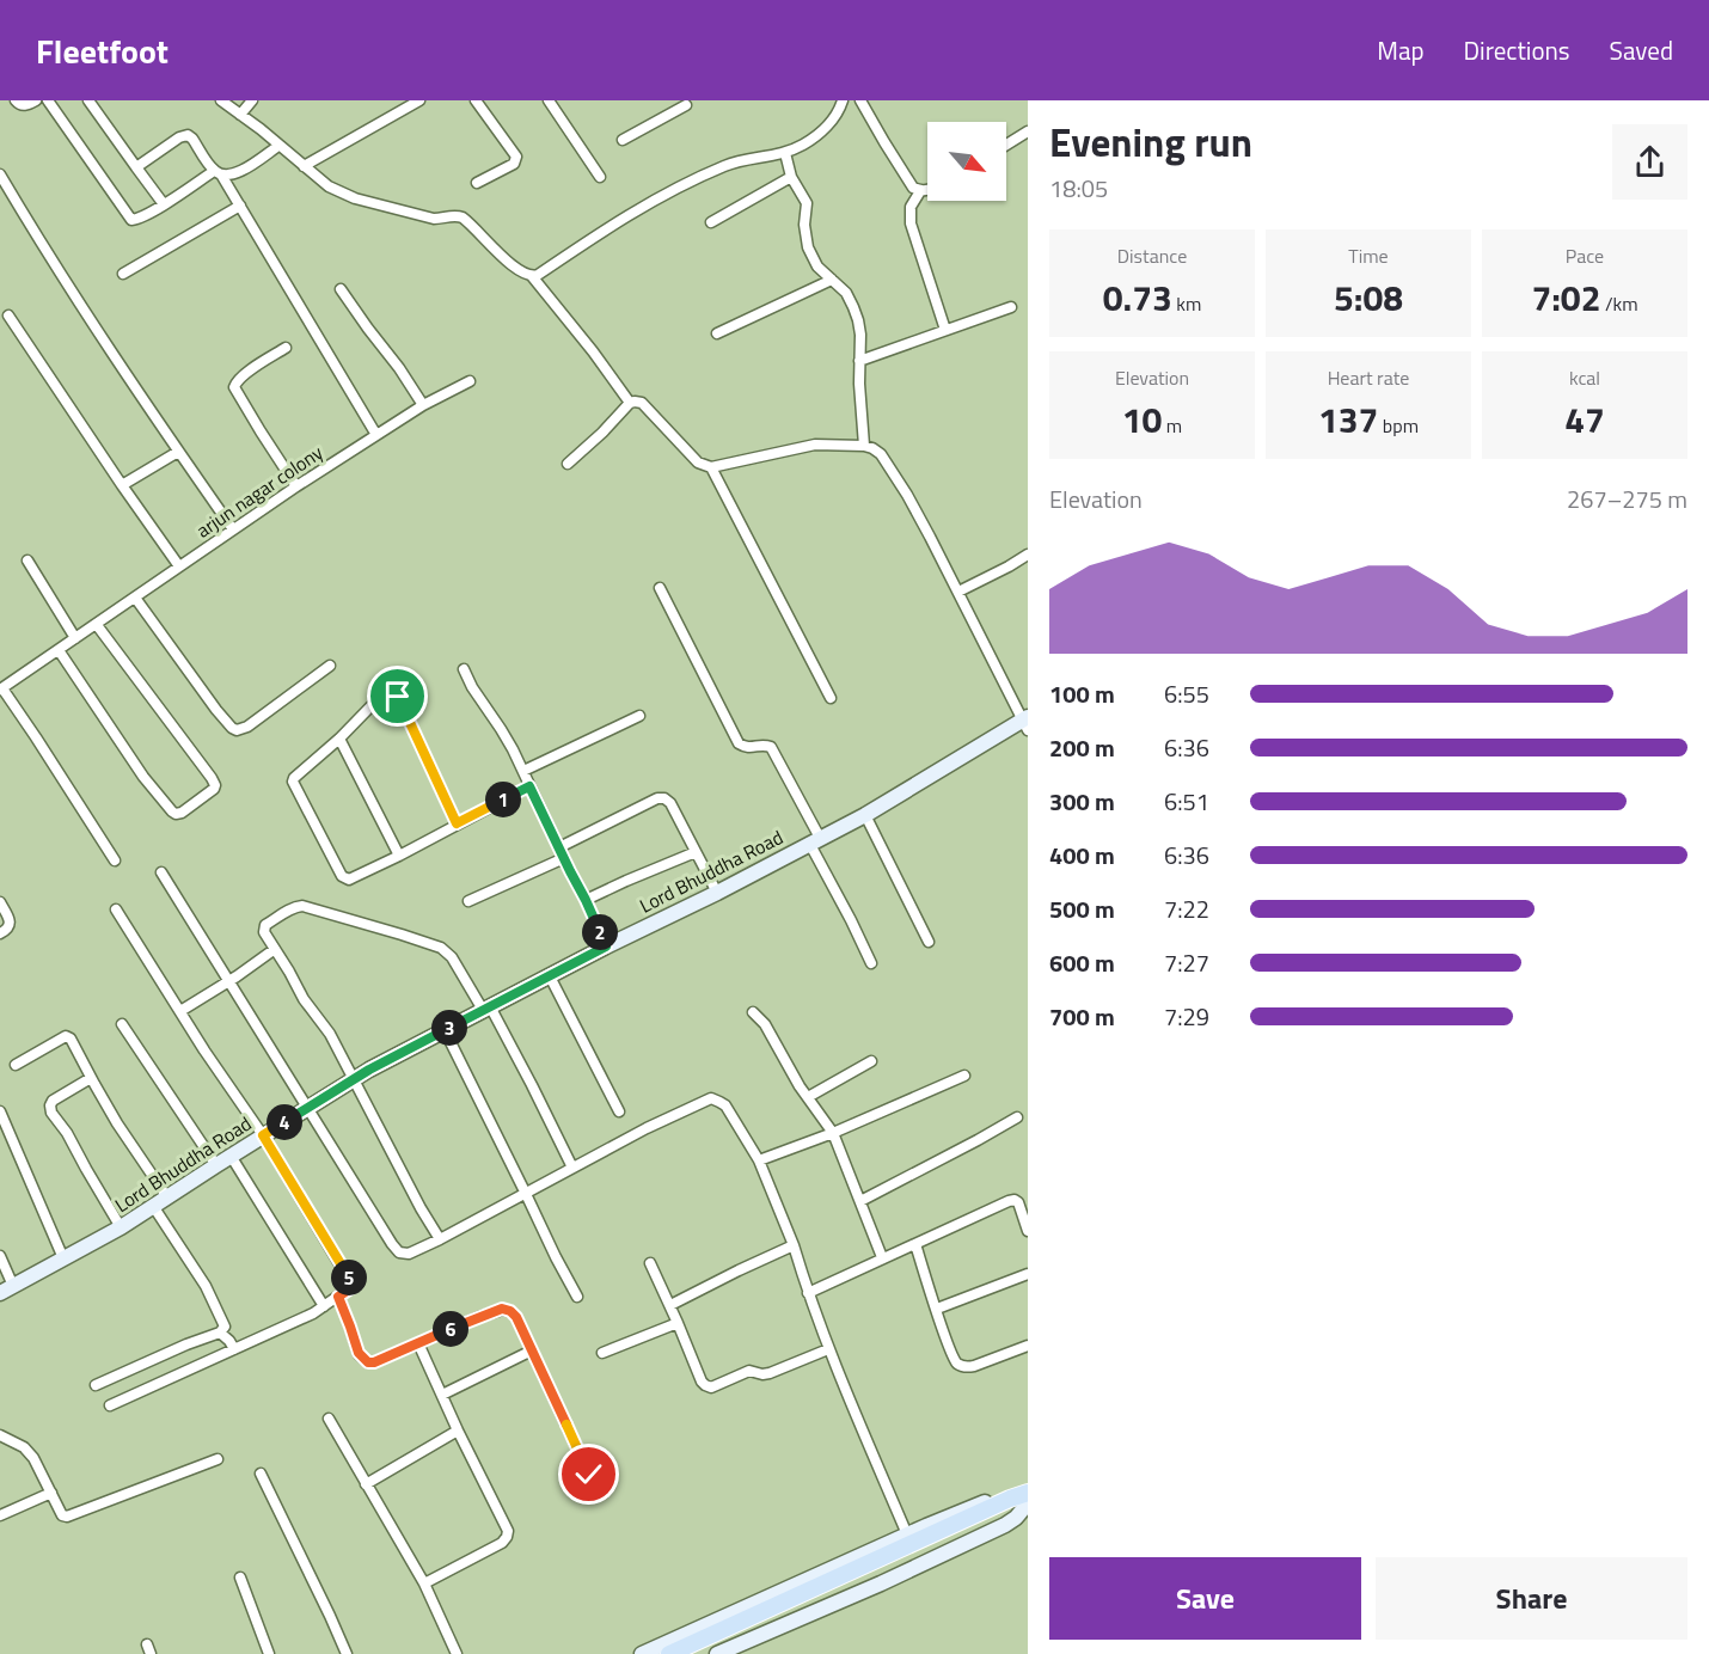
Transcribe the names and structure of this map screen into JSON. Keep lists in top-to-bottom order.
{
  "streets": {
    "street": ["arjun nagar colony", "Lord Bhuddha Road"]
  },
  "north": "bottom right",
  "page": {
    "header": "Fleetfoot",
    "nav": ["Map", "Directions", "Saved"],
    "heading": ["Evening run", "18:05"],
    "stats": [
      ["Distance", "0.73 km"],
      ["Time", "5:08"],
      ["Pace", "7:02 /km"],
      ["Elevation", "10 m"],
      ["Heart rate", "137 bpm"],
      ["kcal", "47"]
    ],
    "chart": ["Elevation", "267–275 m"],
    "list": [
      {
        "name": "100 m",
        "note": "6:55"
      },
      {
        "name": "200 m",
        "note": "6:36"
      },
      {
        "name": "300 m",
        "note": "6:51"
      },
      {
        "name": "400 m",
        "note": "6:36"
      },
      {
        "name": "500 m",
        "note": "7:22"
      },
      {
        "name": "600 m",
        "note": "7:27"
      },
      {
        "name": "700 m",
        "note": "7:29"
      }
    ],
    "pins": [
      "1",
      "2",
      "3",
      "4",
      "5",
      "6"
    ],
    "buttons": ["Save", "Share"]
  }
}
